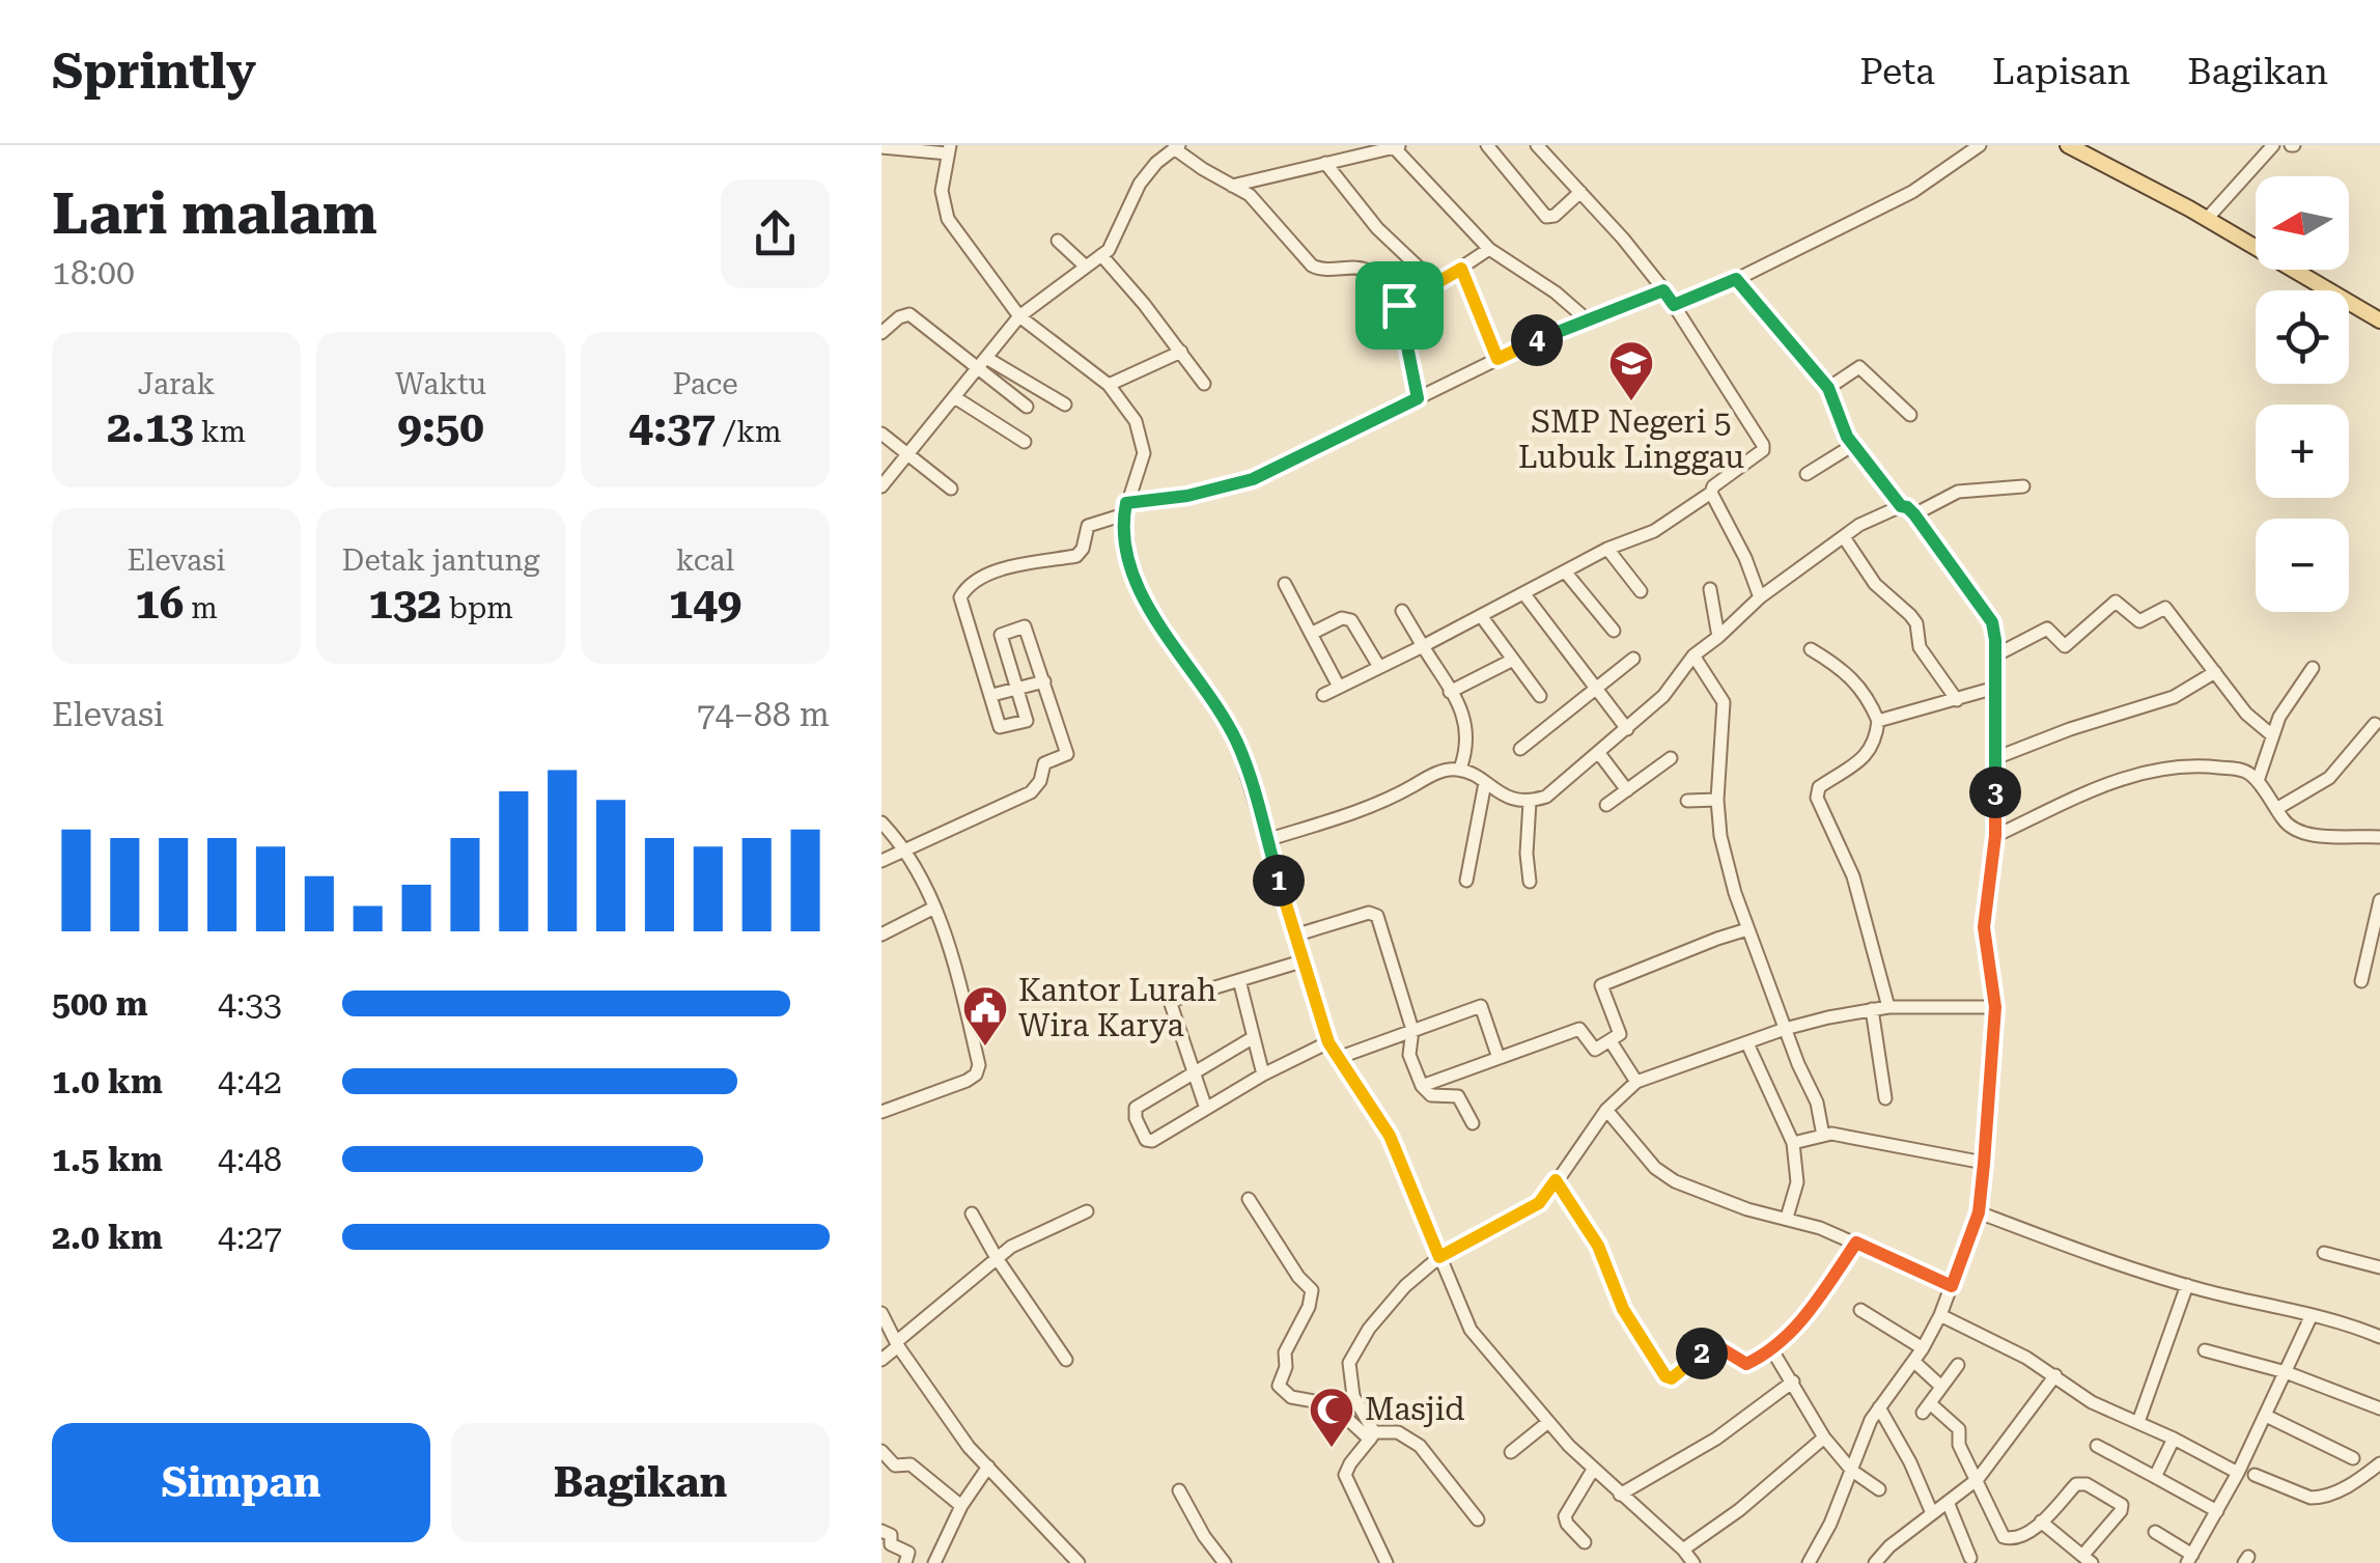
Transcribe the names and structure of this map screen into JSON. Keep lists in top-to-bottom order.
{
  "places": {
    "school or university": ["SMP Negeri 5 Lubuk Linggau"],
    "public building": ["Kantor Lurah Wira Karya"],
    "mosque": ["Masjid"]
  },
  "north": "left",
  "page": {
    "header": "Sprintly",
    "nav": ["Peta", "Lapisan", "Bagikan"],
    "heading": ["Lari malam", "18:00"],
    "map_buttons": ["+", "−"],
    "pins": [
      "4",
      "3",
      "1",
      "2"
    ],
    "stats": [
      ["Jarak", "2.13 km"],
      ["Waktu", "9:50"],
      ["Pace", "4:37 /km"],
      ["Elevasi", "16 m"],
      ["Detak jantung", "132 bpm"],
      ["kcal", "149"]
    ],
    "chart": ["Elevasi", "74–88 m"],
    "list": [
      {
        "name": "500 m",
        "note": "4:33"
      },
      {
        "name": "1.0 km",
        "note": "4:42"
      },
      {
        "name": "1.5 km",
        "note": "4:48"
      },
      {
        "name": "2.0 km",
        "note": "4:27"
      }
    ],
    "buttons": ["Simpan", "Bagikan"]
  }
}
